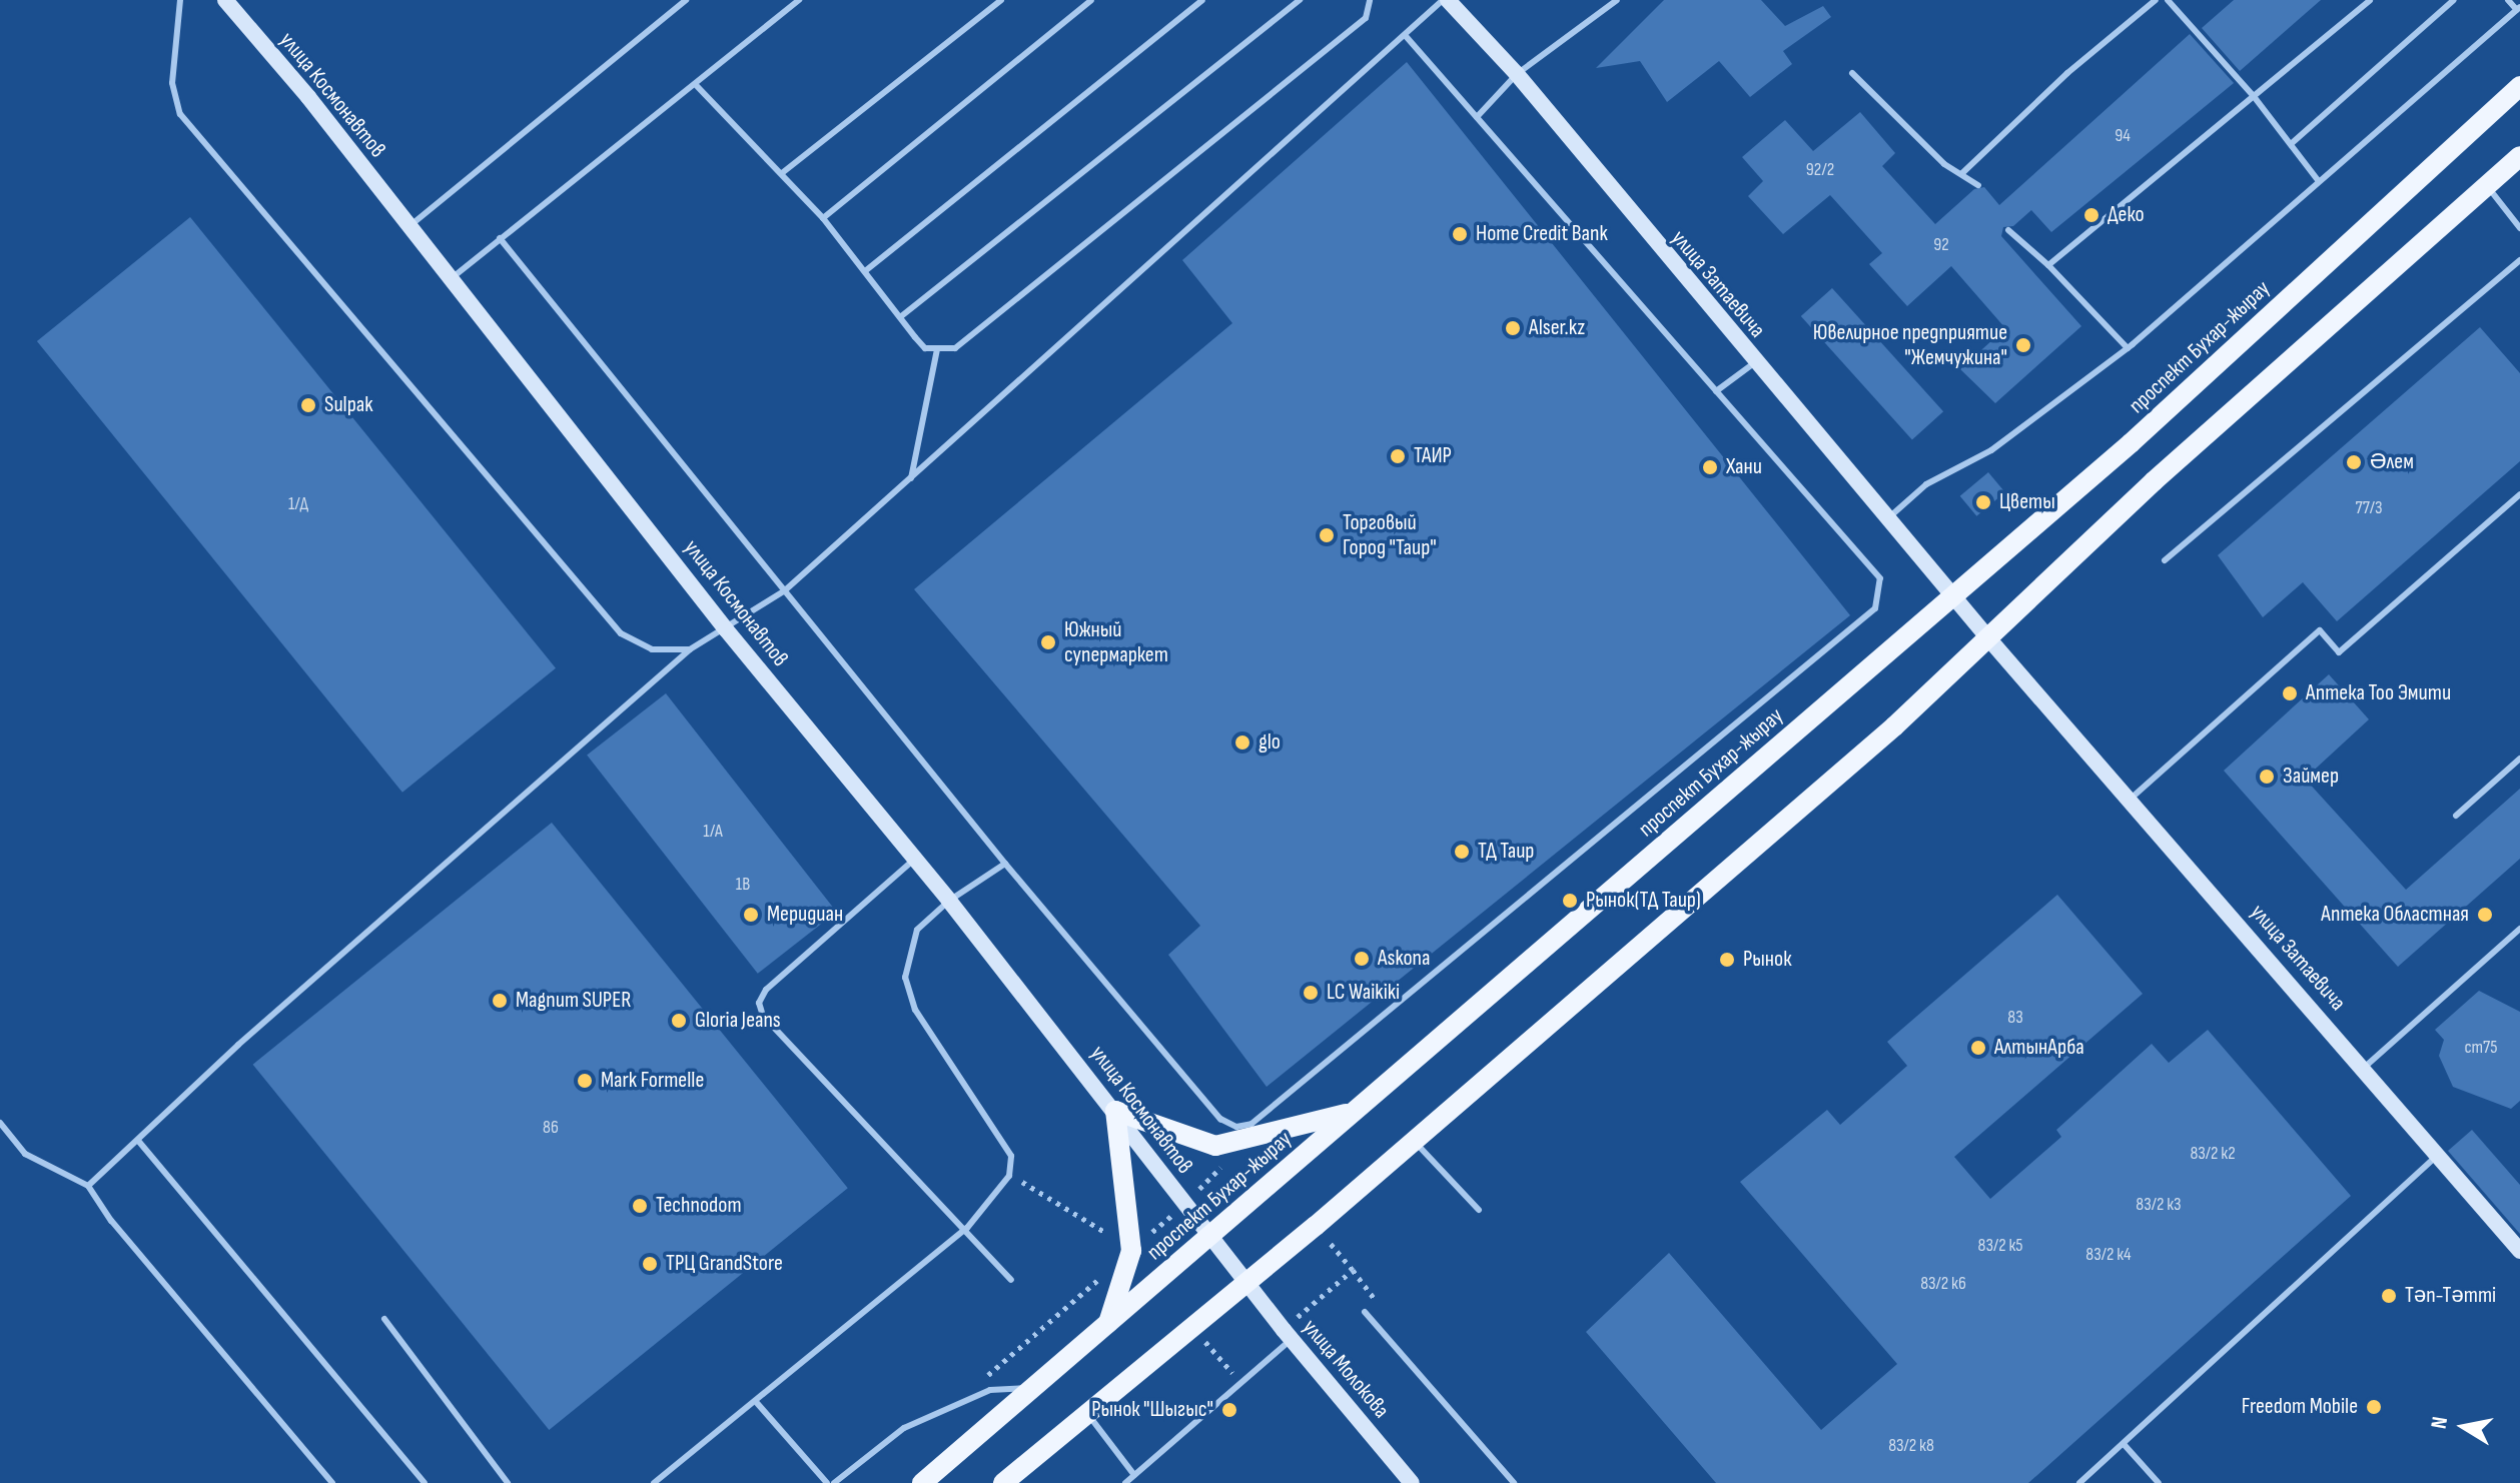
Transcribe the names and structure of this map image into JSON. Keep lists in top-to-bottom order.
{
  "streets": {
    "main road": ["проспект Бухар-жырау"],
    "street": ["улица Космонавтов", "улица Затаевича", "улица Молокова"]
  },
  "crossings": [
    ["улица Космонавтов", "проспект Бухар-жырау"],
    ["улица Космонавтов", "улица Молокова"],
    ["улица Затаевича", "проспект Бухар-жырау"]
  ],
  "places": [
    "Деко",
    "Home Credit Bank",
    "Alser.kz",
    "Ювелирное предприятие \"Жемчужина\"",
    "Sulpak",
    "ТАИР",
    "Әлем",
    "Хани",
    "Цветы",
    "Торговый Город \"Таир\"",
    "Южный супермаркет",
    "Аптека Тоо Эмити",
    "glo",
    "Займер",
    "ТД Таир",
    "Рынок(ТД Таир)",
    "Меридиан",
    "Аптека Областная",
    "Askona",
    "Рынок",
    "LC Waikiki",
    "Magnum SUPER",
    "Gloria Jeans",
    "АлтынАрба",
    "Mark Formelle",
    "Technodom",
    "ТРЦ GrandStore",
    "Тәп-Тәтті",
    "Freedom Mobile",
    "Рынок \"Шыгыс\""
  ],
  "house_numbers": [
    "94",
    "92/2",
    "92",
    "1/Д",
    "77/3",
    "1/А",
    "1B",
    "83",
    "ст75",
    "86",
    "83/2 к2",
    "83/2 к3",
    "83/2 к5",
    "83/2 к4",
    "83/2 к6",
    "83/2 к8"
  ],
  "north": "left"
}
